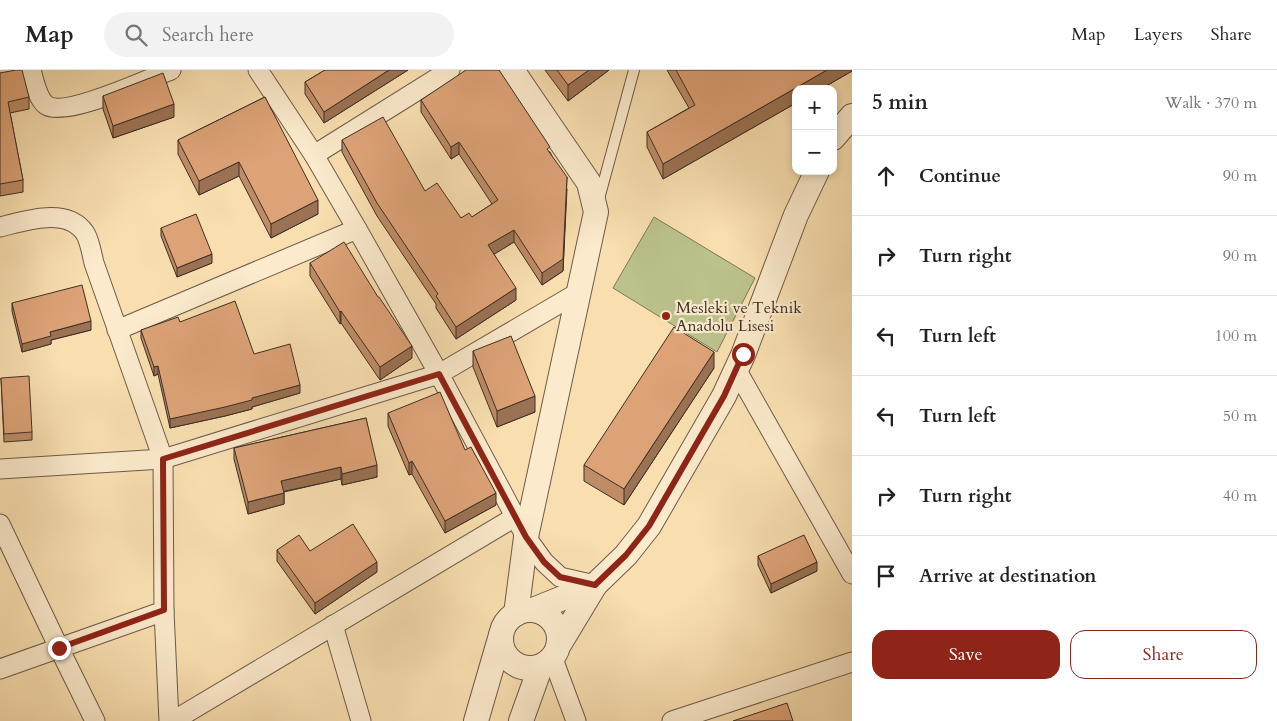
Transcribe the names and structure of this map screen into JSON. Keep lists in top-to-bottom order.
{
  "places": ["Mesleki ve Teknik Anadolu Lisesi"],
  "page": {
    "header": "Map",
    "search": "Search here",
    "nav": ["Map", "Layers", "Share"],
    "heading": ["5 min", "Walk · 370 m"],
    "map_buttons": ["+", "−"],
    "list": [
      ["Continue", "90 m"],
      ["Turn right", "90 m"],
      ["Turn left", "100 m"],
      ["Turn left", "50 m"],
      ["Turn right", "40 m"],
      "Arrive at destination"
    ],
    "buttons": ["Save", "Share"]
  }
}
